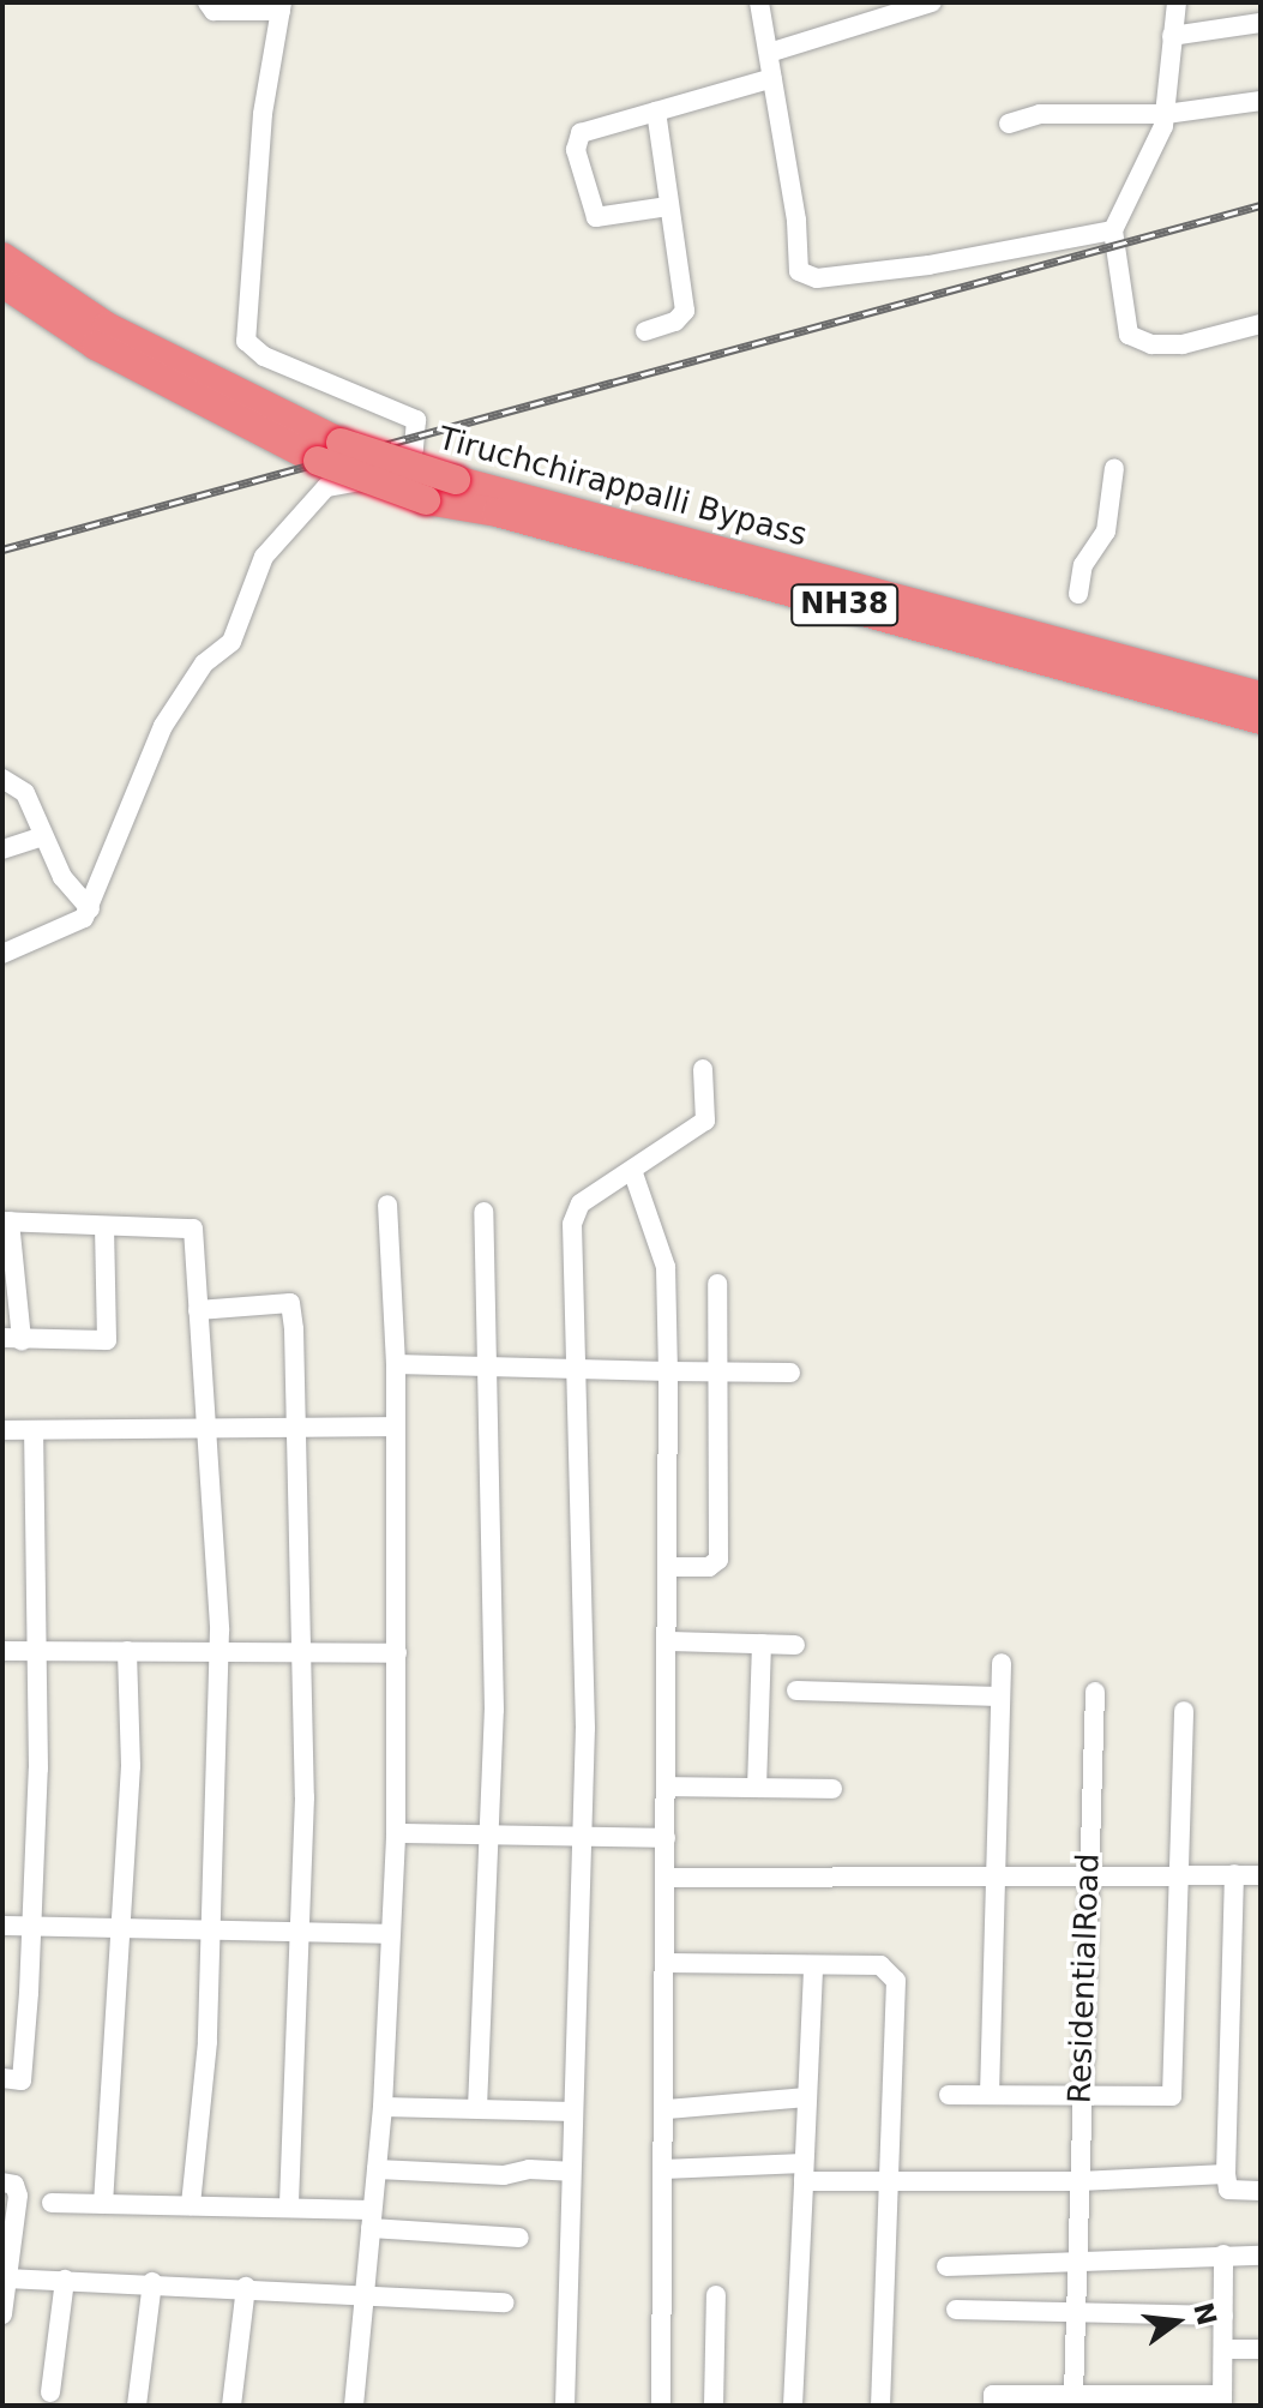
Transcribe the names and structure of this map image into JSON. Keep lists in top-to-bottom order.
{
  "streets": {
    "highway": ["Tiruchchirappalli Bypass", "NH38"],
    "street": ["ResidentialRoad"]
  },
  "north": "right"
}
